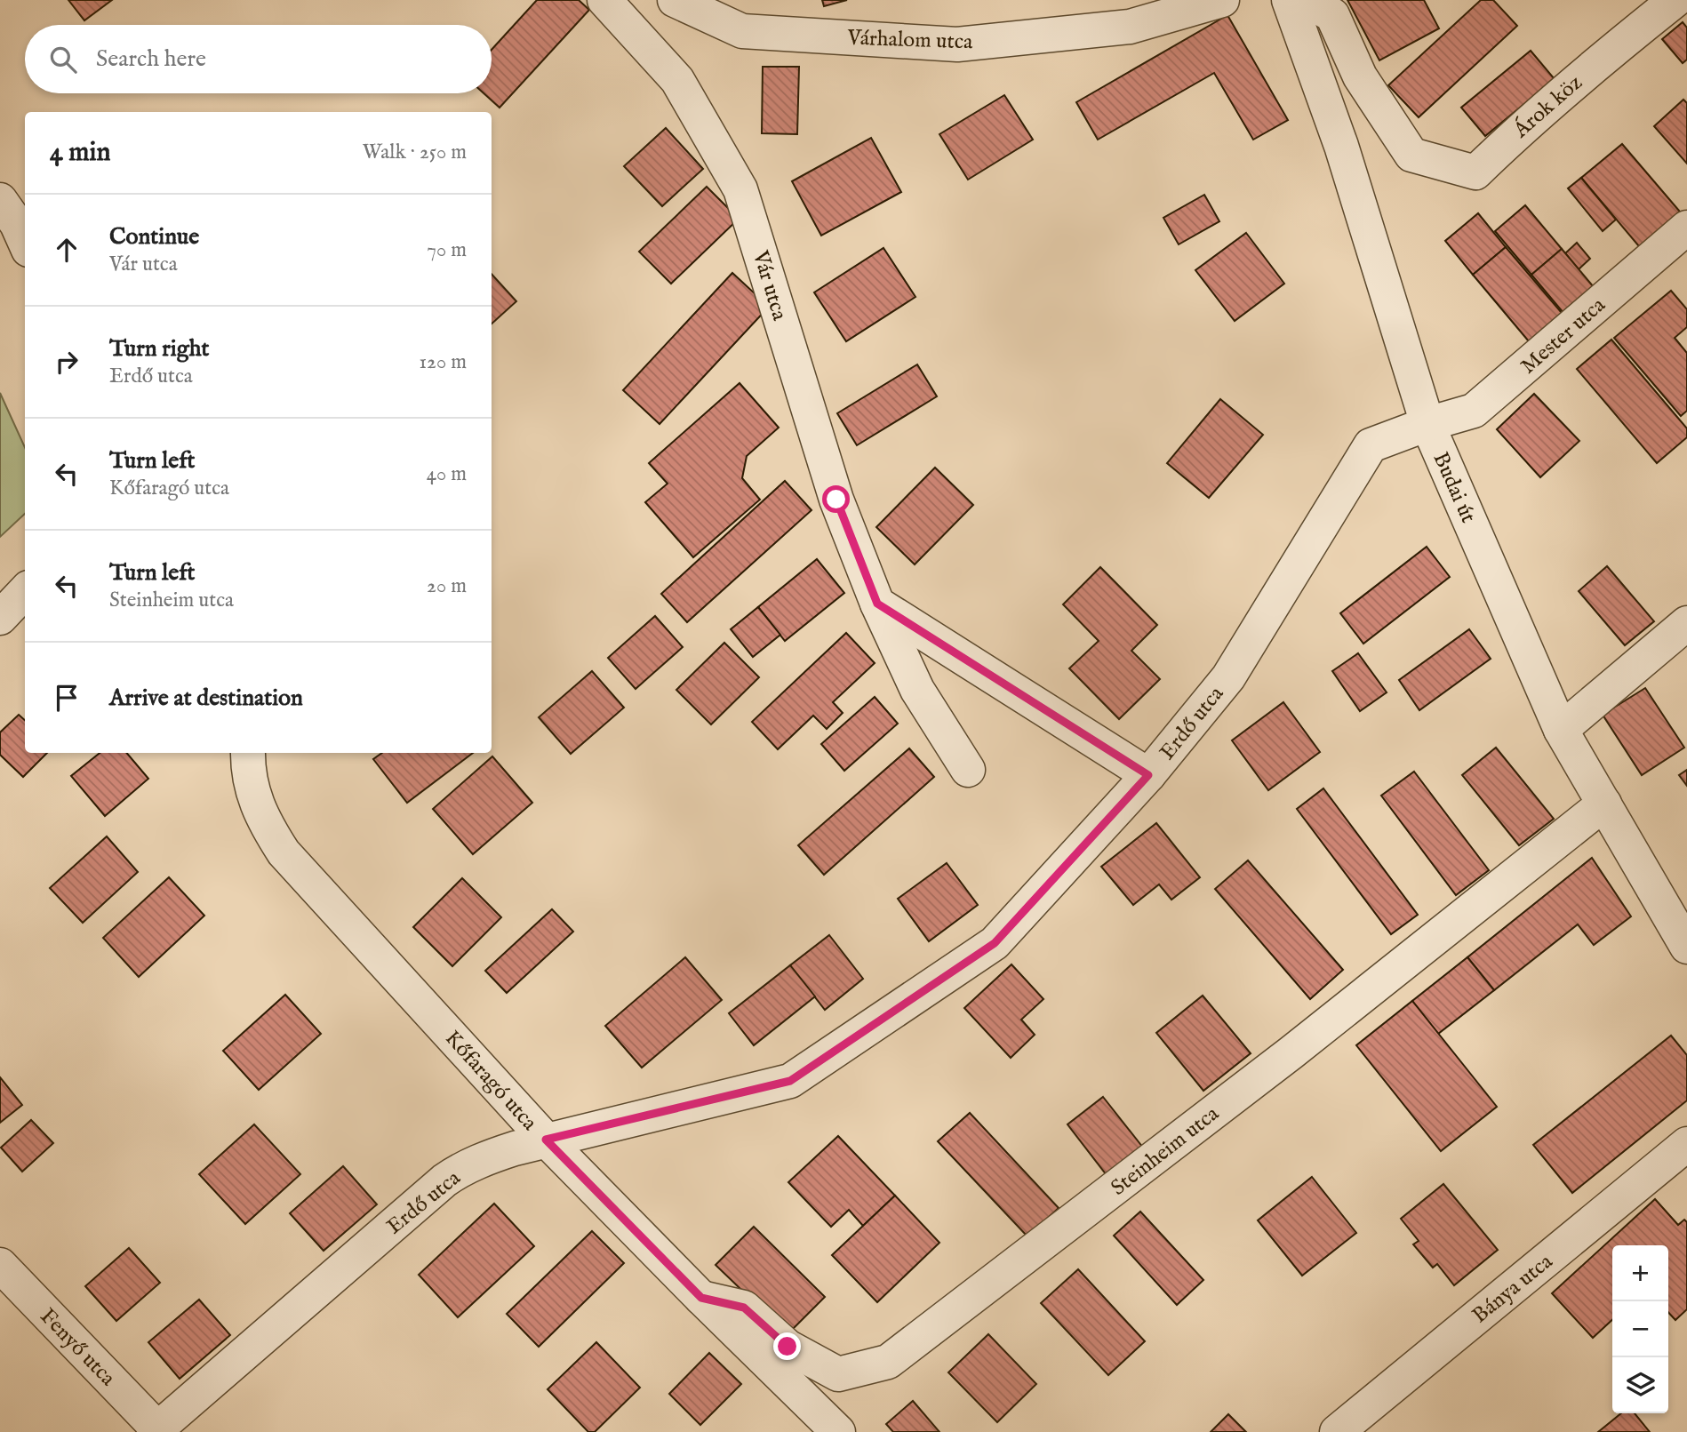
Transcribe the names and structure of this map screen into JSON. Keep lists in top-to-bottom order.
{
  "streets": {
    "street": [
      "Várhalom utca",
      "Árok köz",
      "Vár utca",
      "Mester utca",
      "Budai út",
      "Erdő utca",
      "Kőfaragó utca",
      "Steinheim utca",
      "Bánya utca",
      "Fenyő utca"
    ]
  },
  "crossings": [
    ["Mester utca", "Budai út"],
    ["Mester utca", "Erdő utca"],
    ["Budai út", "Erdő utca"],
    ["Budai út", "Steinheim utca"],
    ["Erdő utca", "Kőfaragó utca"],
    ["Erdő utca", "Fenyő utca"],
    ["Kőfaragó utca", "Steinheim utca"]
  ],
  "page": {
    "search": "Search here",
    "heading": ["4 min", "Walk · 250 m"],
    "list": [
      ["Continue", "Vár utca", "70 m"],
      ["Turn right", "Erdő utca", "120 m"],
      ["Turn left", "Kőfaragó utca", "40 m"],
      ["Turn left", "Steinheim utca", "20 m"],
      "Arrive at destination"
    ],
    "map_buttons": ["+", "−"]
  }
}
